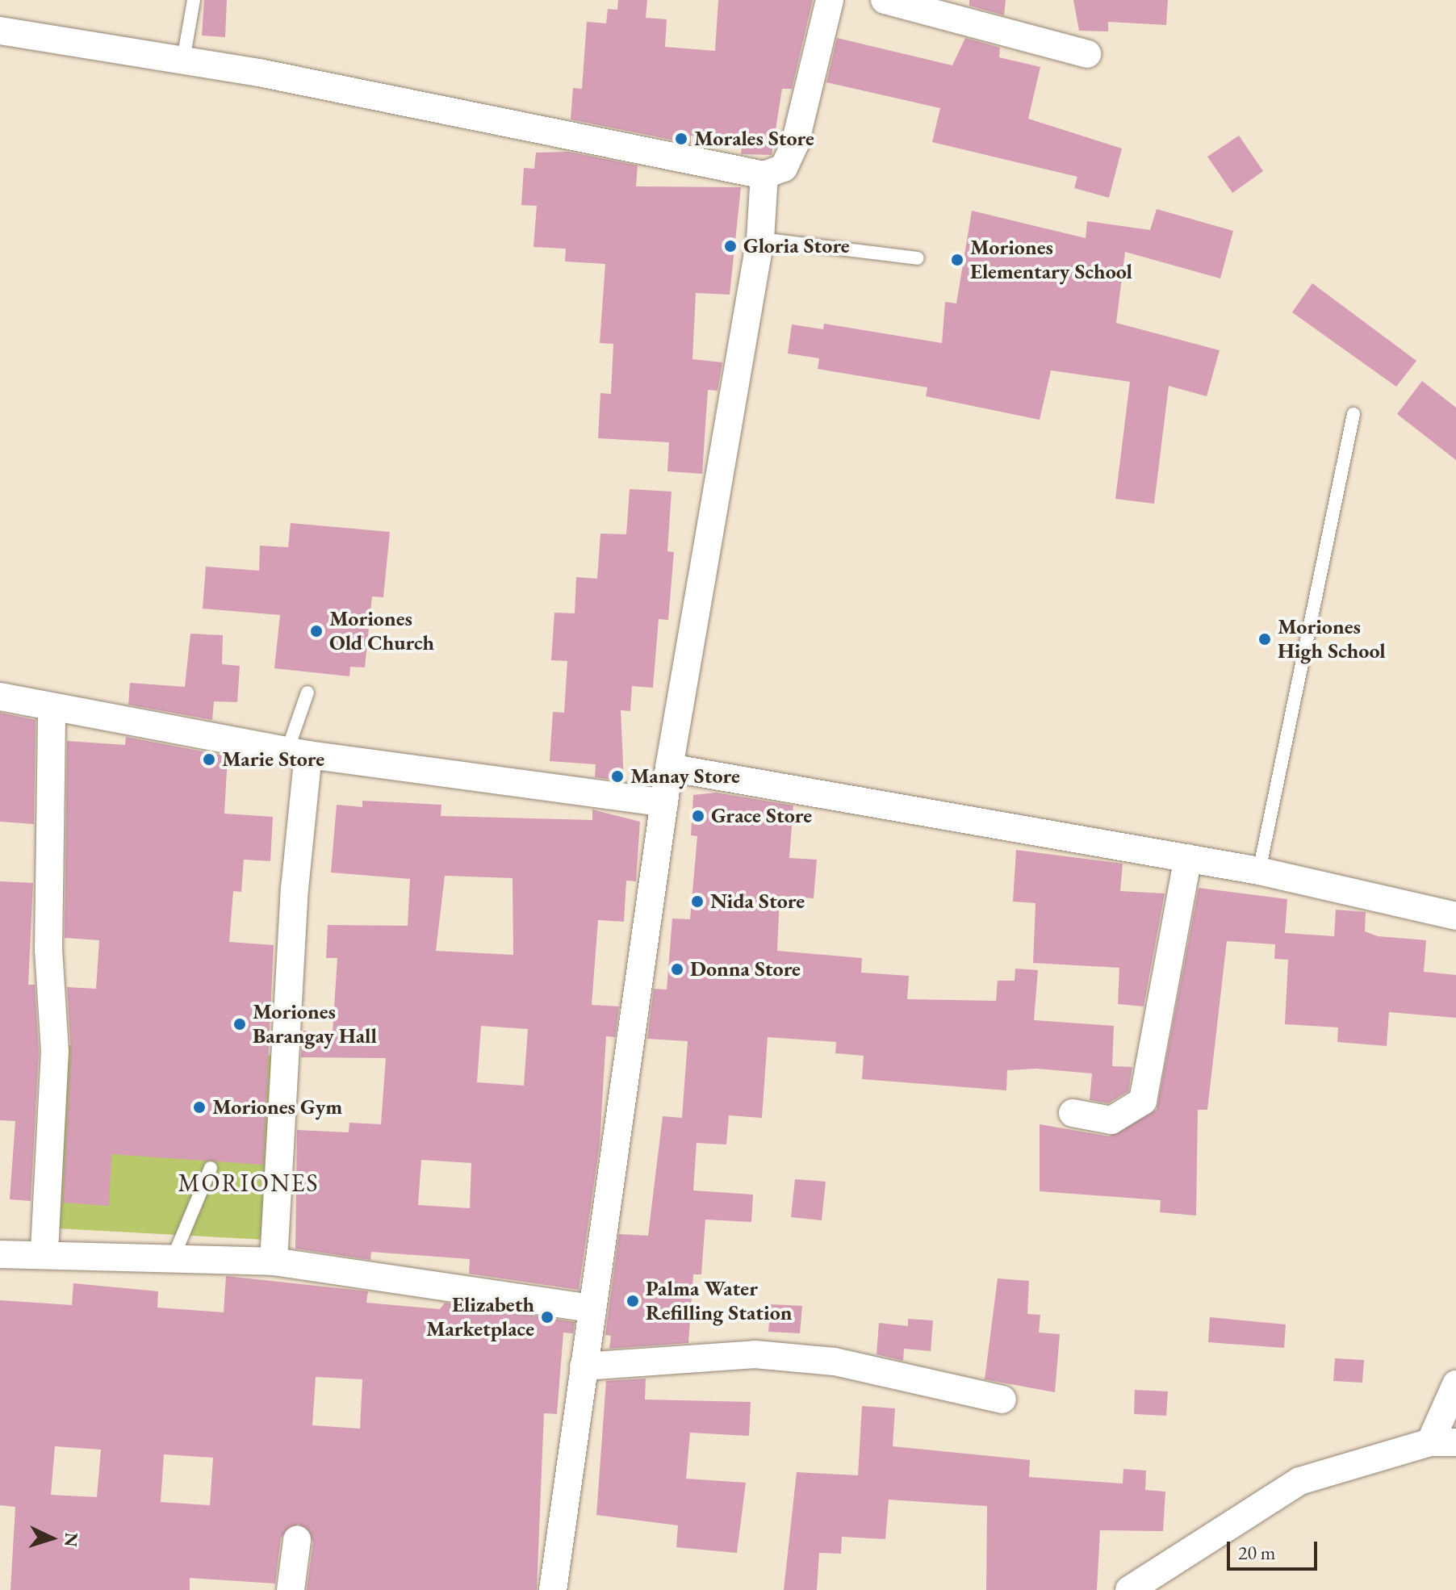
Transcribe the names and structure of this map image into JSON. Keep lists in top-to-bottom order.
{
  "districts": ["MORIONES"],
  "places": [
    "Morales Store",
    "Gloria Store",
    "Moriones Elementary School",
    "Moriones Old Church",
    "Moriones High School",
    "Marie Store",
    "Manay Store",
    "Grace Store",
    "Nida Store",
    "Donna Store",
    "Moriones Barangay Hall",
    "Moriones Gym",
    "Palma Water Refilling Station",
    "Elizabeth Marketplace"
  ],
  "scale_bar": "20 m",
  "north": "right"
}
